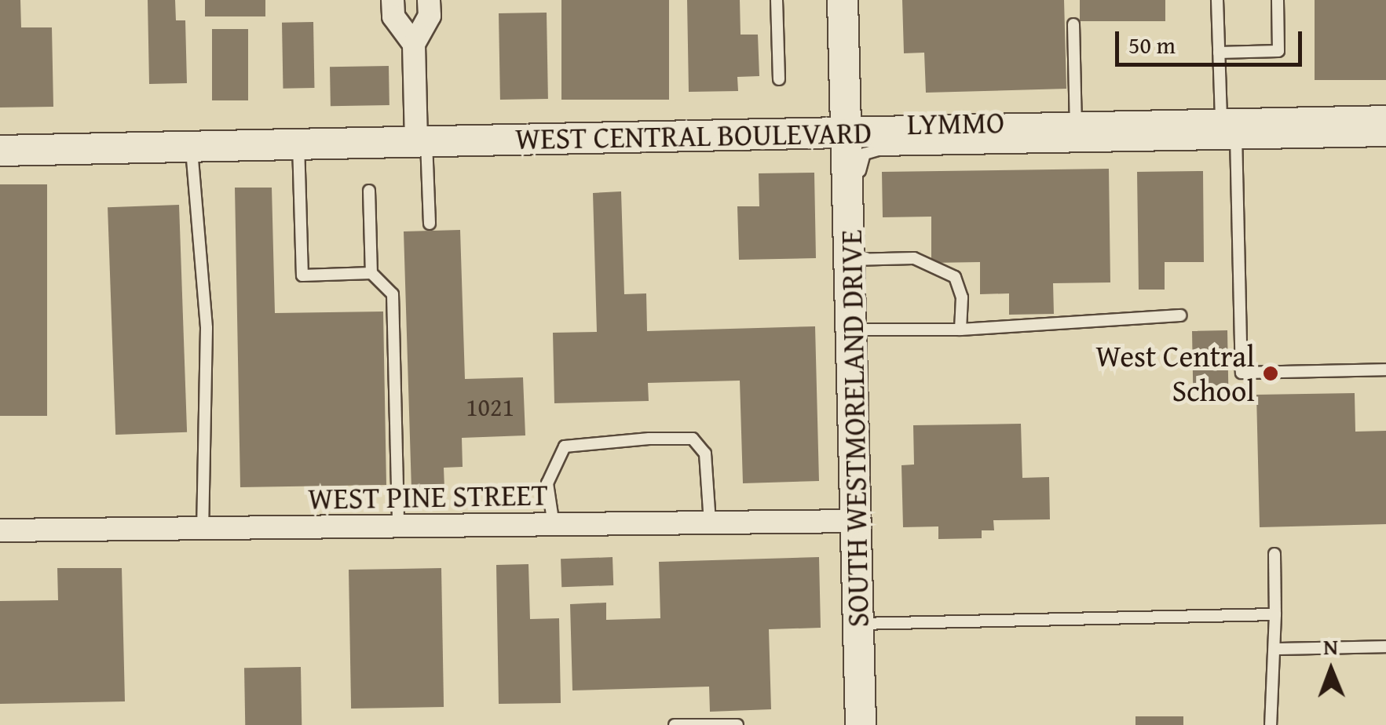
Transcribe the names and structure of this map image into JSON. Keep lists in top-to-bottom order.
{
  "streets": {
    "street": ["WEST CENTRAL BOULEVARD", "SOUTH WESTMORELAND DRIVE", "WEST PINE STREET"],
    "lane": ["LYMMO"]
  },
  "crossings": [
    ["LYMMO", "WEST CENTRAL BOULEVARD"],
    ["LYMMO", "SOUTH WESTMORELAND DRIVE"],
    ["WEST CENTRAL BOULEVARD", "SOUTH WESTMORELAND DRIVE"],
    ["SOUTH WESTMORELAND DRIVE", "WEST PINE STREET"]
  ],
  "places": ["West Central School"],
  "house_numbers": ["1021"],
  "scale_bar": "50 m",
  "north": "top"
}
